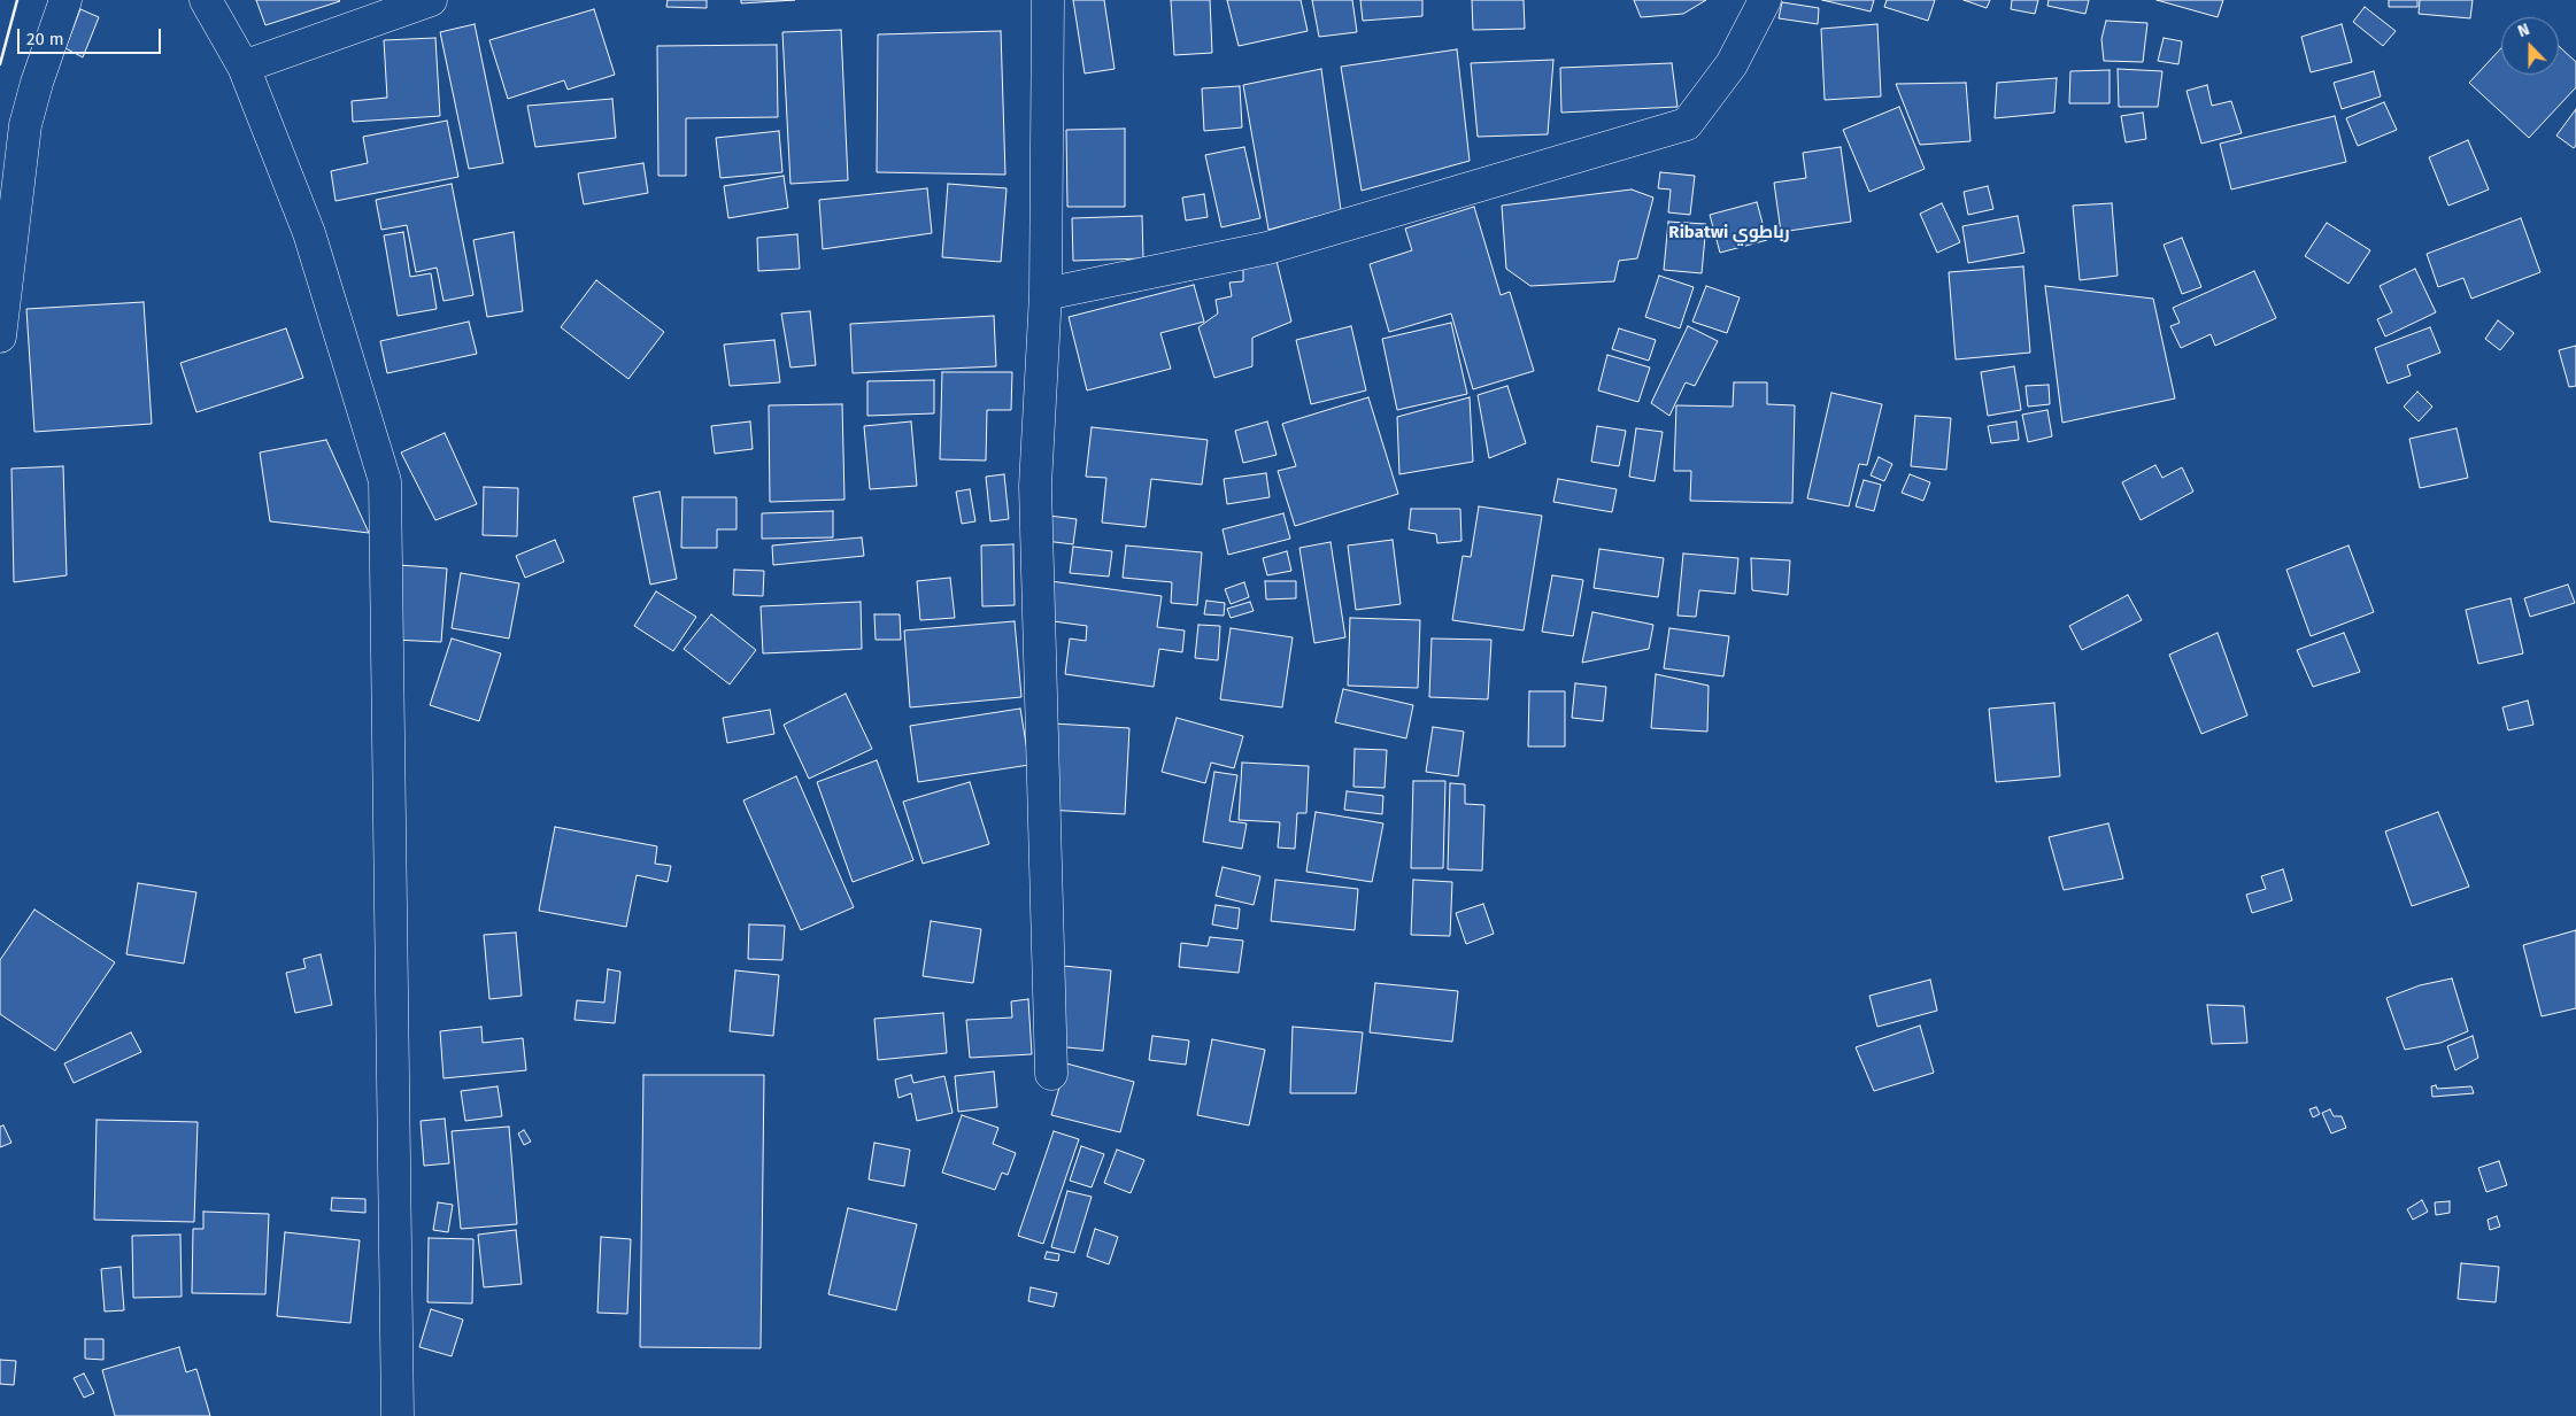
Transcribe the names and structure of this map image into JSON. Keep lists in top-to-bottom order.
{
  "districts": ["Ribatwi رباطوي"],
  "scale_bar": "20 m",
  "north": "top"
}
